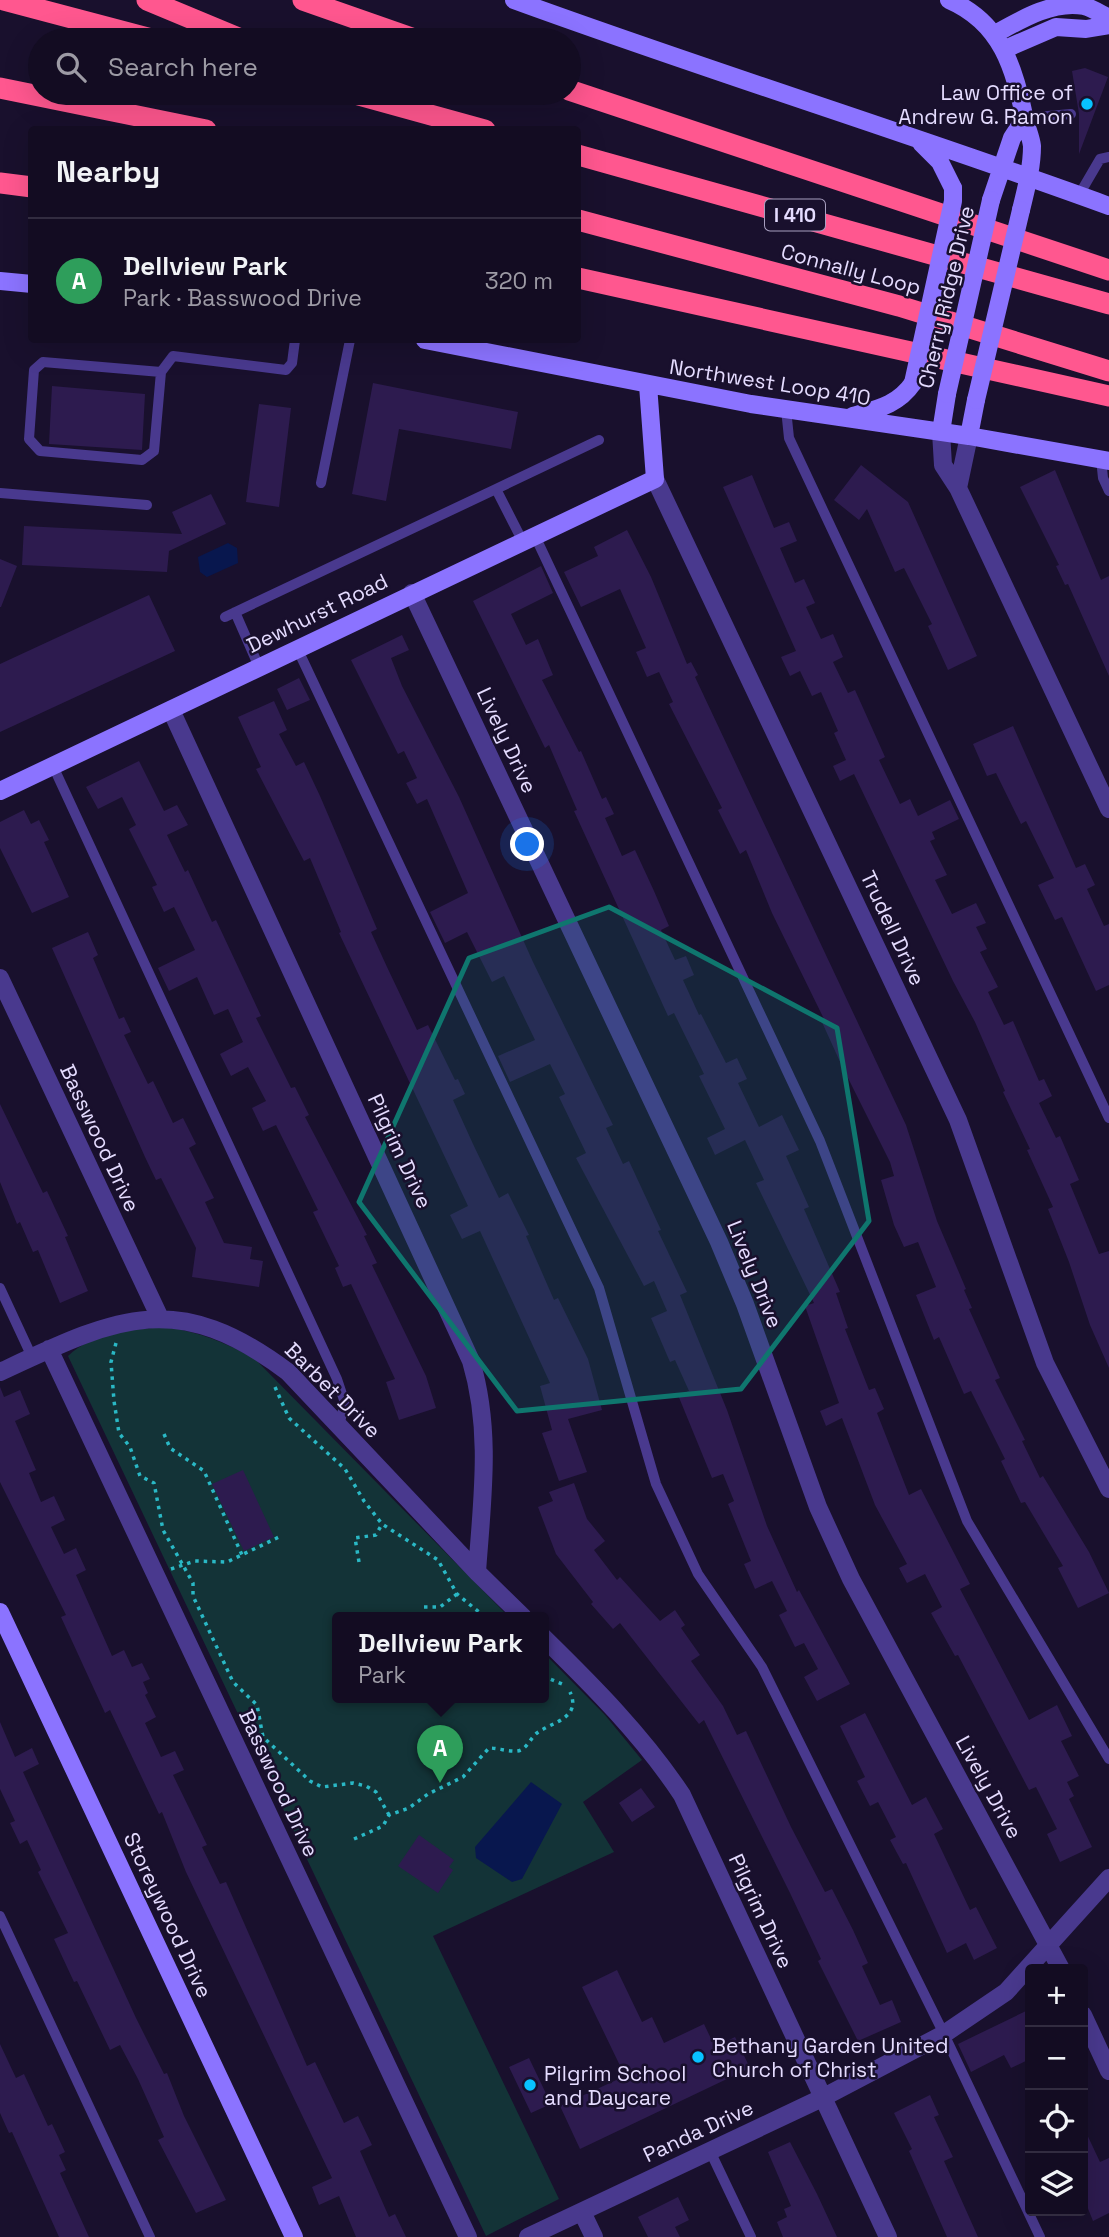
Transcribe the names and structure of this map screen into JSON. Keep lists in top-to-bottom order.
{
  "streets": {
    "highway": ["I 410", "Connally Loop"],
    "street": [
      "Cherry Ridge Drive",
      "Northwest Loop 410",
      "Dewhurst Road",
      "Lively Drive",
      "Trudell Drive",
      "Basswood Drive",
      "Pilgrim Drive",
      "Barbet Drive",
      "Storeywood Drive",
      "Panda Drive"
    ]
  },
  "crossings": [
    ["Cherry Ridge Drive", "Northwest Loop 410"],
    ["Northwest Loop 410", "Trudell Drive"],
    ["Dewhurst Road", "Lively Drive"],
    ["Dewhurst Road", "Trudell Drive"],
    ["Dewhurst Road", "Pilgrim Drive"],
    ["Lively Drive", "Panda Drive"],
    ["Basswood Drive", "Barbet Drive"],
    ["Pilgrim Drive", "Barbet Drive"],
    ["Pilgrim Drive", "Panda Drive"]
  ],
  "places": ["Law Office of Andrew G. Ramon", "Bethany Garden United Church of Christ", "Pilgrim School and Daycare"],
  "page": {
    "search": "Search here",
    "heading": "Nearby",
    "list": [
      {
        "mark": "A",
        "name": "Dellview Park",
        "note": "Park · Basswood Drive",
        "value": "320 m"
      }
    ],
    "popup": ["Dellview Park", "Park"],
    "pins": "A",
    "map_buttons": ["+", "−"]
  }
}
